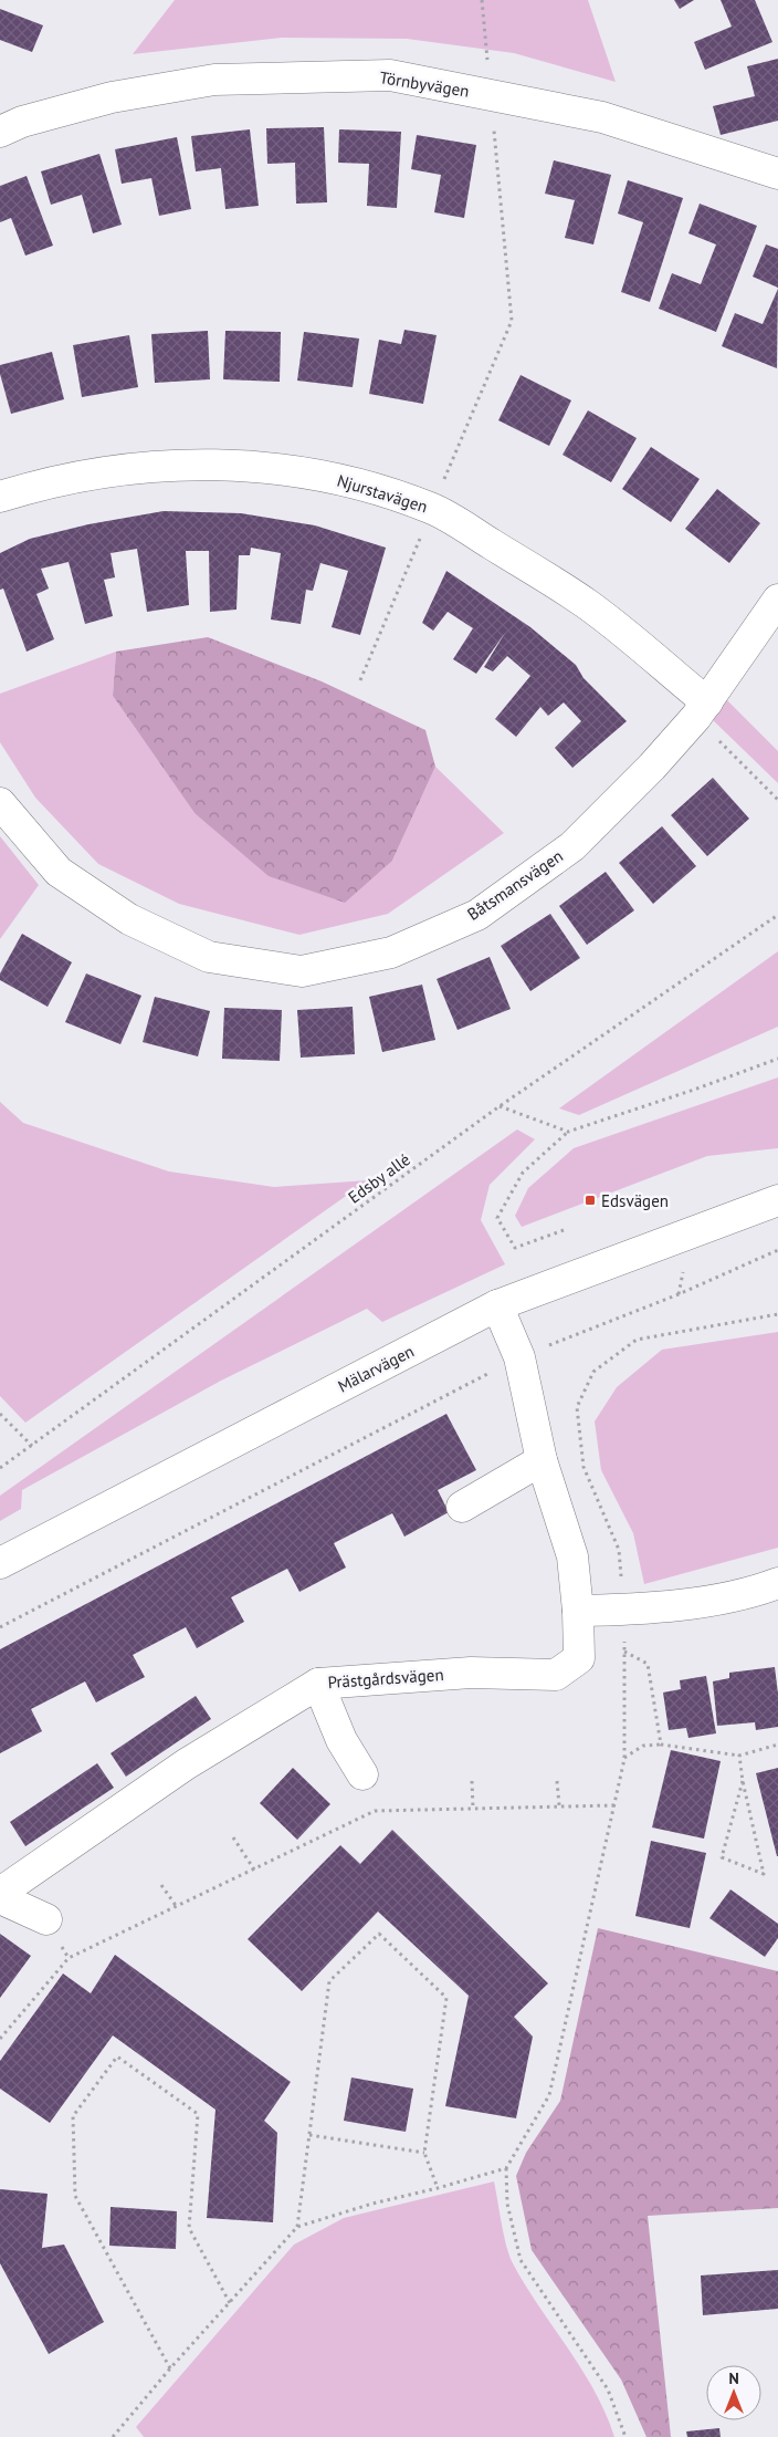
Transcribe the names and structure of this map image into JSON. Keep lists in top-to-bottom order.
{
  "streets": {
    "street": [
      "Törnbyvägen",
      "Njurstavägen",
      "Båtsmansvägen",
      "Mälarvägen",
      "Prästgårdsvägen"
    ],
    "path": ["Edsby allé"]
  },
  "crossings": [
    ["Njurstavägen", "Båtsmansvägen"]
  ],
  "places": {
    "transit": ["Edsvägen"]
  },
  "north": "top"
}
